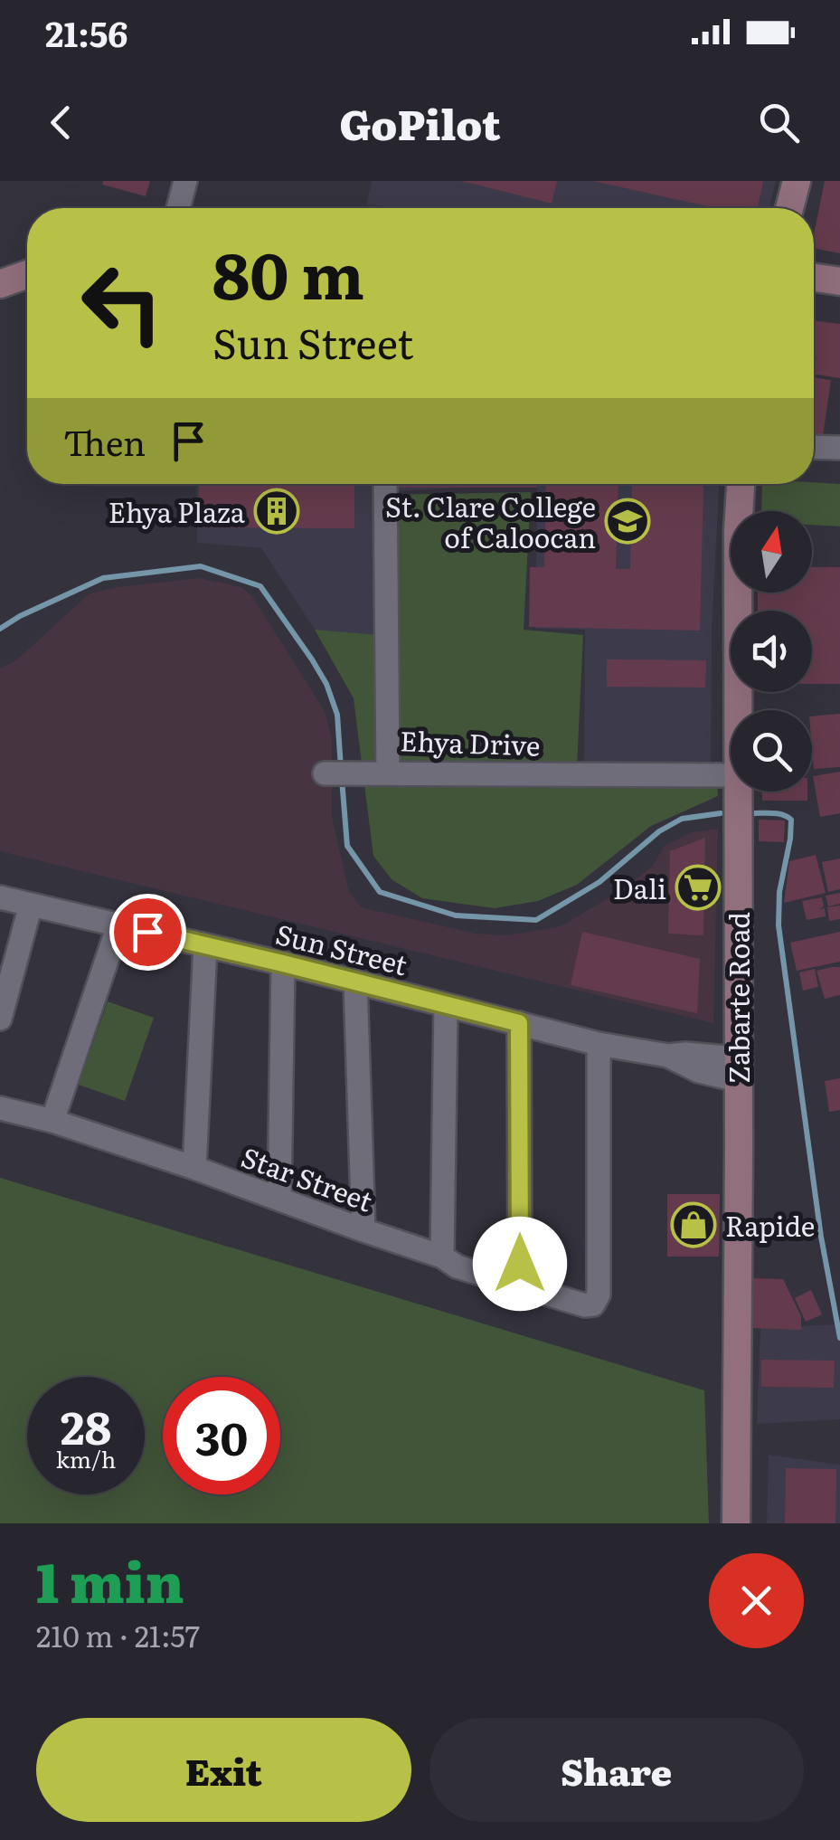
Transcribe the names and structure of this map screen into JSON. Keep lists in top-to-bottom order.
{
  "streets": {
    "main road": ["Zabarte Road"],
    "street": ["Ehya Drive", "Sun Street", "Star Street"]
  },
  "crossings": [
    ["Sun Street", "Zabarte Road"],
    ["Sun Street", "Star Street"]
  ],
  "places": {
    "building": ["Ehya Plaza"],
    "school or university": ["St. Clare College of Caloocan"],
    "supermarket": ["Dali"],
    "shop": ["Rapide"]
  },
  "north": "top",
  "page": {
    "status": "21:56",
    "header": "GoPilot",
    "turn": ["80 m", "Sun Street"],
    "then": "Then",
    "speed": "28 km/h",
    "limit": "30",
    "heading": ["1 min", "210 m · 21:57"],
    "buttons": ["Exit", "Share"]
  }
}
